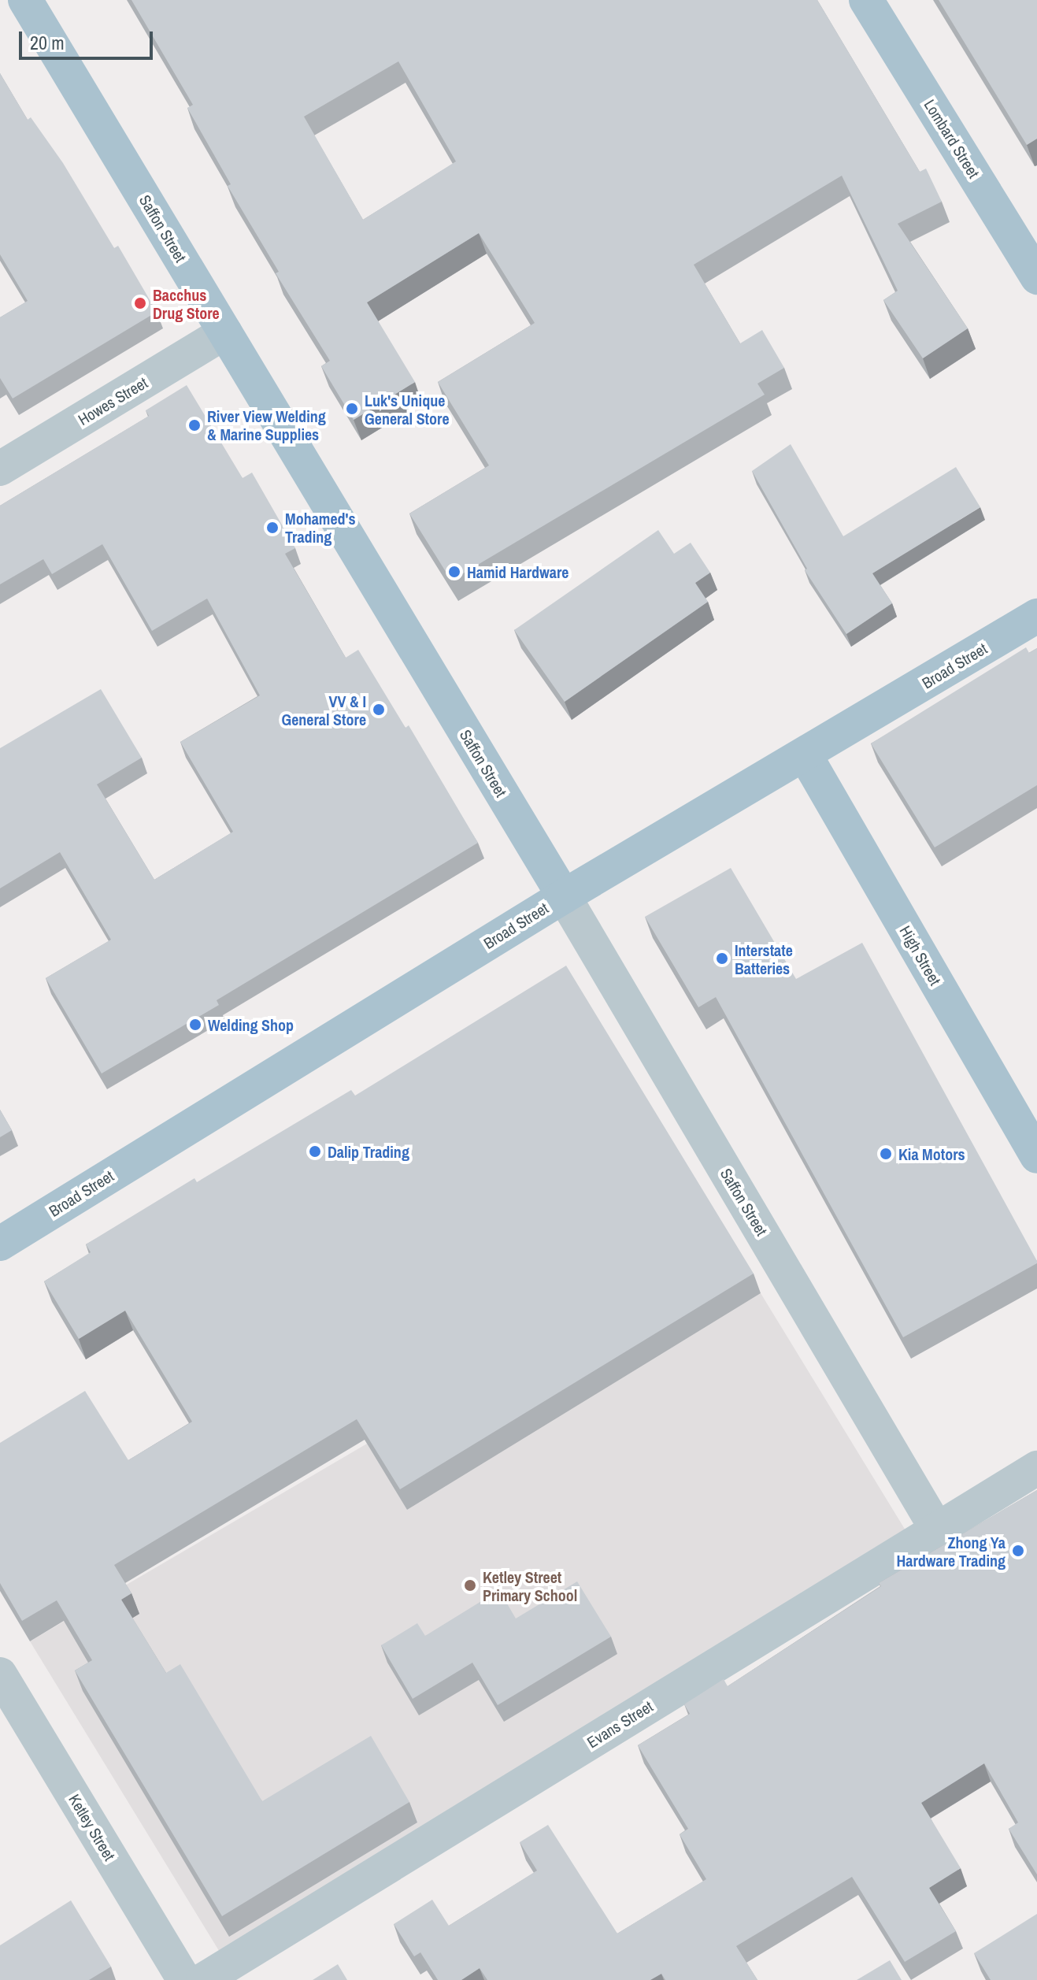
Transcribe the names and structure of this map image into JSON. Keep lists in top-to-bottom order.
{
  "streets": {
    "main road": [
      "Lombard Street",
      "Saffon Street",
      "Broad Street",
      "High Street"
    ],
    "street": ["Howes Street", "Evans Street", "Ketley Street"]
  },
  "crossings": [
    ["Saffon Street", "Howes Street"],
    ["Saffon Street", "Broad Street"],
    ["Saffon Street", "Evans Street"],
    ["Broad Street", "High Street"]
  ],
  "places": [
    "Bacchus Drug Store",
    "Luk's Unique General Store",
    "River View Welding & Marine Supplies",
    "Mohamed's Trading",
    "Hamid Hardware",
    "VV & I General Store",
    "Interstate Batteries",
    "Welding Shop",
    "Dalip Trading",
    "Kia Motors",
    "Zhong Ya Hardware Trading",
    "Ketley Street Primary School"
  ],
  "scale_bar": "20 m"
}
